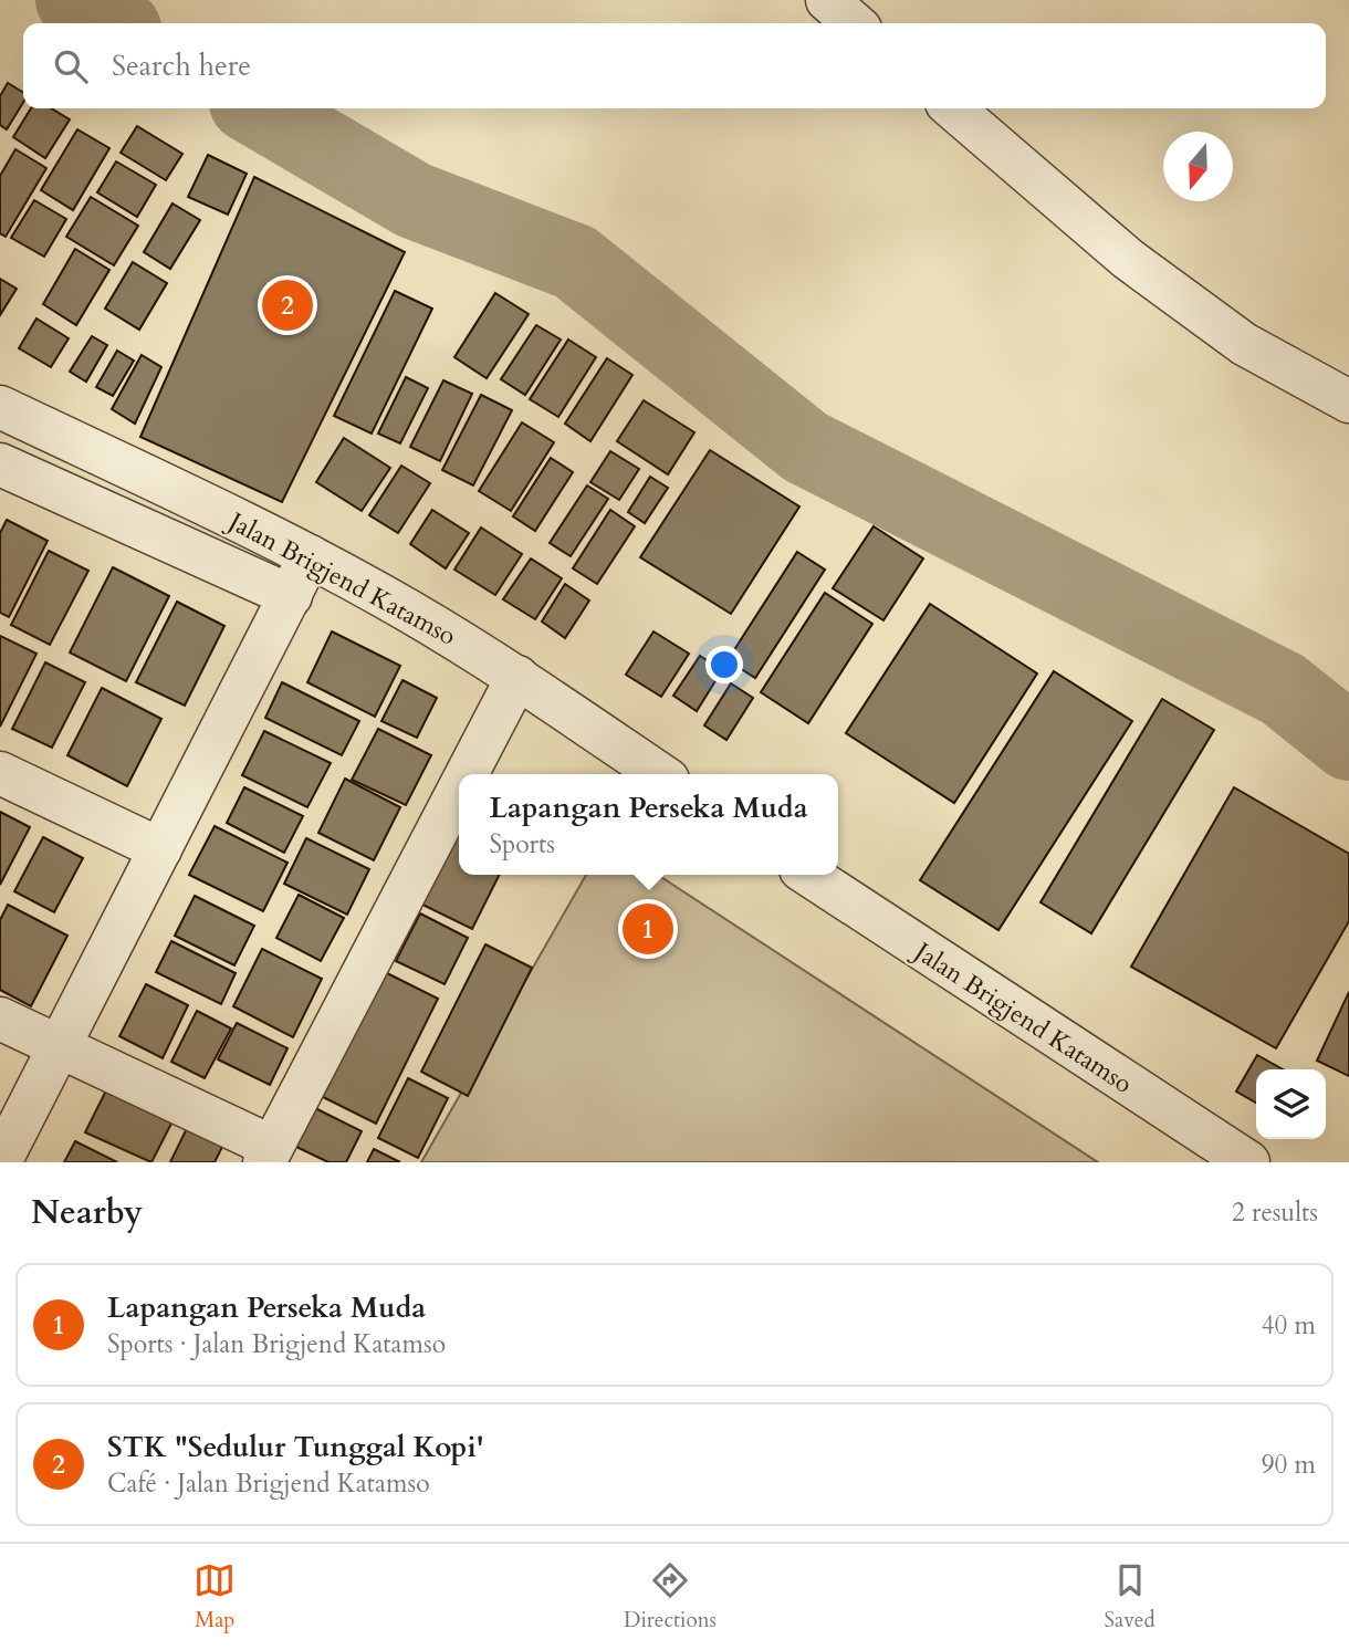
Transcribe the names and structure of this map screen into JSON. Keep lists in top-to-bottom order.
{
  "streets": {
    "street": ["Jalan Brigjend Katamso"]
  },
  "north": "bottom",
  "page": {
    "search": "Search here",
    "pins": ["2", "1"],
    "popup": ["Lapangan Perseka Muda", "Sports"],
    "heading": ["Nearby", "2 results"],
    "list": [
      {
        "mark": "1",
        "name": "Lapangan Perseka Muda",
        "note": "Sports · Jalan Brigjend Katamso",
        "value": "40 m"
      },
      {
        "mark": "2",
        "name": "STK \"Sedulur Tunggal Kopi'",
        "note": "Café · Jalan Brigjend Katamso",
        "value": "90 m"
      }
    ],
    "nav": ["Map", "Directions", "Saved"]
  }
}
